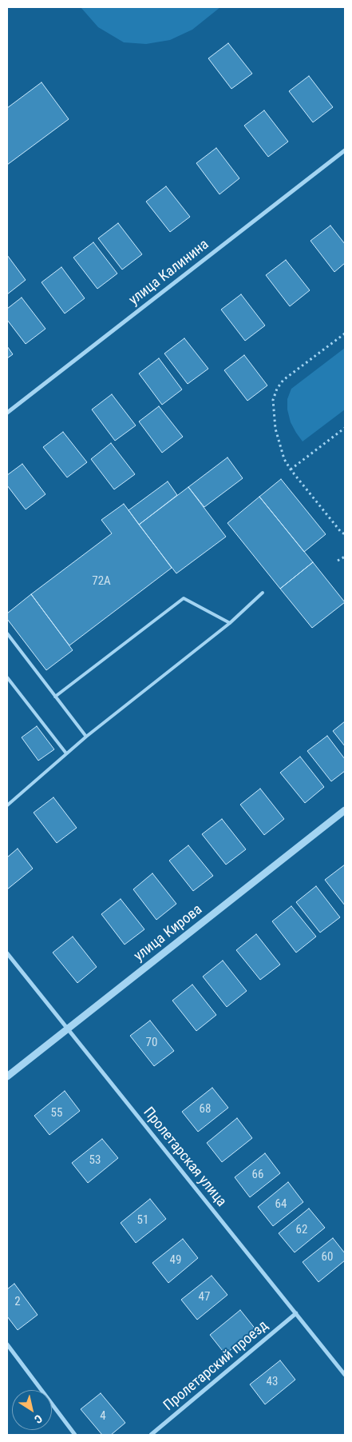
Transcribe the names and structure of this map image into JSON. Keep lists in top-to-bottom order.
{
  "streets": {
    "street": [
      "улица Калинина",
      "улица Кирова",
      "Пролетарская улица",
      "Пролетарский проезд"
    ]
  },
  "crossings": [
    ["улица Кирова", "Пролетарская улица"],
    ["Пролетарская улица", "Пролетарский проезд"]
  ],
  "house_numbers": [
    "72А",
    "70",
    "68",
    "55",
    "53",
    "66",
    "64",
    "51",
    "62",
    "60",
    "49",
    "47",
    "2",
    "43",
    "4"
  ],
  "north": "bottom right"
}
